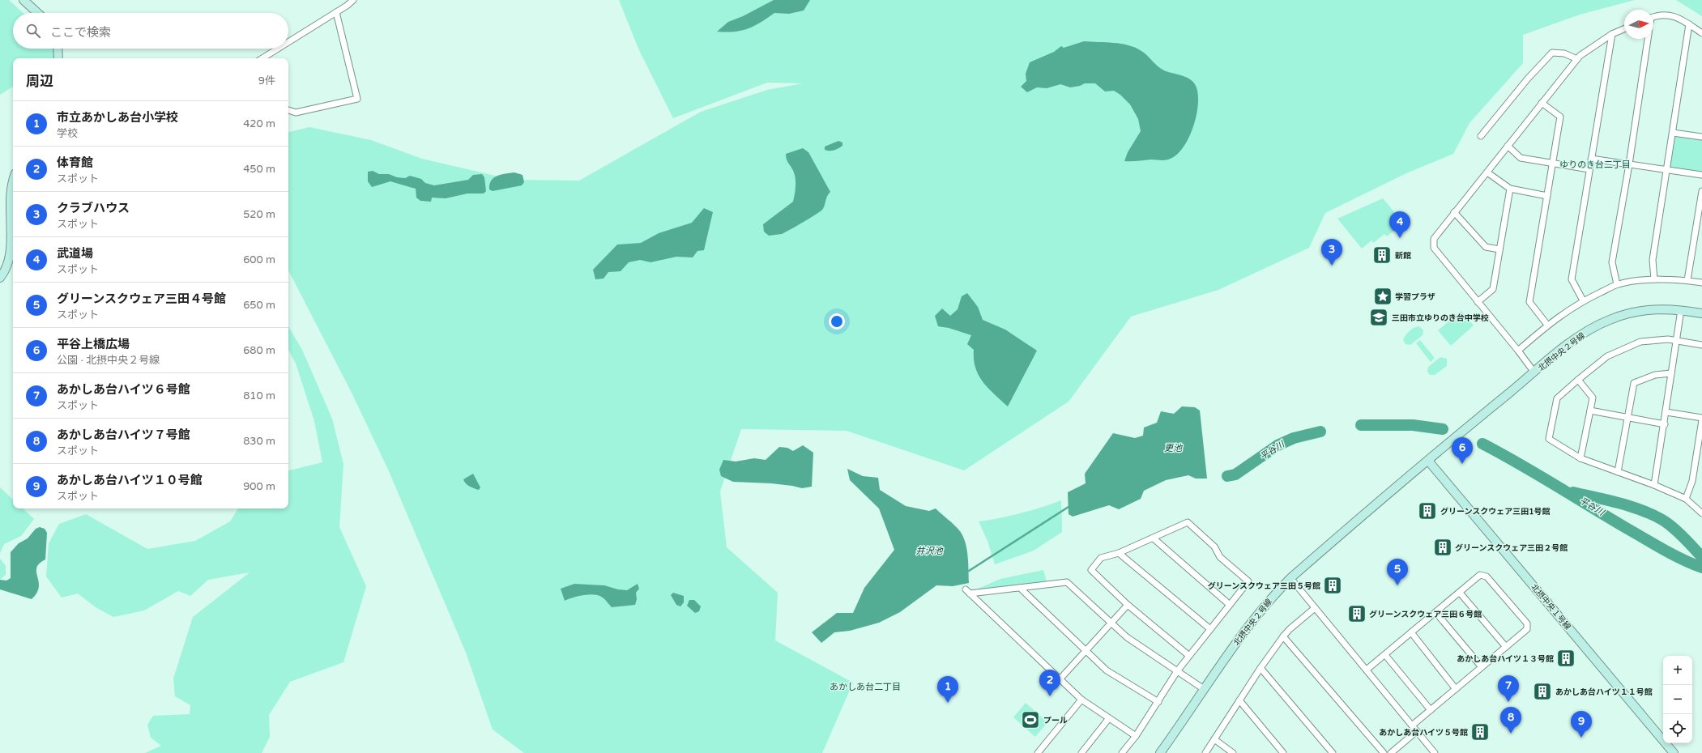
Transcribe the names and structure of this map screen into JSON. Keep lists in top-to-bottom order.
{
  "streets": {
    "street": ["北摂中央２号線", "北摂中央１号線"]
  },
  "crossings": [
    ["北摂中央２号線", "北摂中央１号線"]
  ],
  "districts": ["ゆりのき台二丁目", "あかしあ台二丁目"],
  "water": ["更池", "平谷川", "井沢池"],
  "places": {
    "building": [
      "新館",
      "グリーンスクウェア三田1号館",
      "グリーンスクウェア三田２号館",
      "グリーンスクウェア三田５号館",
      "グリーンスクウェア三田６号館",
      "あかしあ台ハイツ１３号館",
      "あかしあ台ハイツ１１号館",
      "あかしあ台ハイツ５号館"
    ],
    "place": ["学習プラザ"],
    "school or university": ["三田市立ゆりのき台中学校"],
    "sports": ["プール"]
  },
  "north": "right",
  "page": {
    "search": "ここで検索",
    "heading": ["周辺", "9件"],
    "list": [
      {
        "mark": "1",
        "name": "市立あかしあ台小学校",
        "note": "学校",
        "value": "420 m"
      },
      {
        "mark": "2",
        "name": "体育館",
        "note": "スポット",
        "value": "450 m"
      },
      {
        "mark": "3",
        "name": "クラブハウス",
        "note": "スポット",
        "value": "520 m"
      },
      {
        "mark": "4",
        "name": "武道場",
        "note": "スポット",
        "value": "600 m"
      },
      {
        "mark": "5",
        "name": "グリーンスクウェア三田４号館",
        "note": "スポット",
        "value": "650 m"
      },
      {
        "mark": "6",
        "name": "平谷上橋広場",
        "note": "公園 · 北摂中央２号線",
        "value": "680 m"
      },
      {
        "mark": "7",
        "name": "あかしあ台ハイツ６号館",
        "note": "スポット",
        "value": "810 m"
      },
      {
        "mark": "8",
        "name": "あかしあ台ハイツ７号館",
        "note": "スポット",
        "value": "830 m"
      },
      {
        "mark": "9",
        "name": "あかしあ台ハイツ１０号館",
        "note": "スポット",
        "value": "900 m"
      }
    ],
    "pins": [
      "4",
      "3",
      "6",
      "5",
      "2",
      "7",
      "1",
      "8",
      "9"
    ],
    "map_buttons": ["+", "−"]
  }
}
